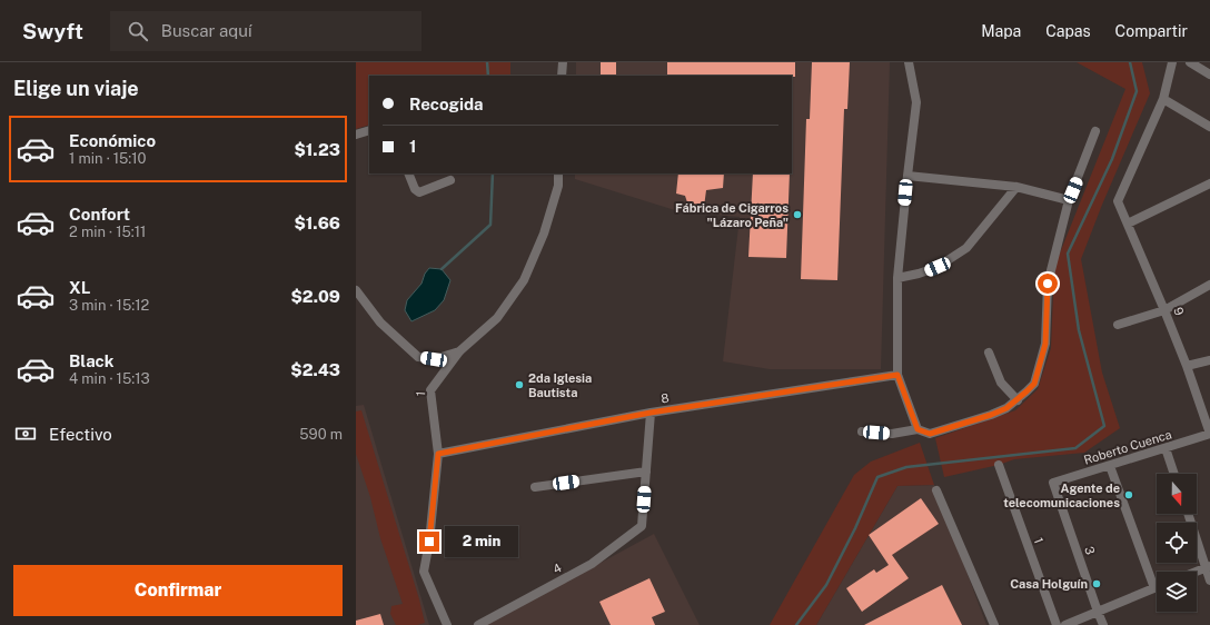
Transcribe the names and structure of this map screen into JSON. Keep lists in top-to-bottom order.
{
  "streets": {
    "street": [
      "9",
      "1",
      "8",
      "Roberto Cuenca",
      "3",
      "4"
    ]
  },
  "crossings": [
    ["9", "Roberto Cuenca"],
    ["1", "8"],
    ["Roberto Cuenca", "3"]
  ],
  "places": [
    "Fábrica de Cigarros \"Lázaro Peña\"",
    "2da Iglesia Bautista",
    "Agente de telecomunicaciones",
    "Casa Holguín"
  ],
  "north": "bottom",
  "page": {
    "header": "Swyft",
    "search": "Buscar aquí",
    "nav": ["Mapa", "Capas", "Compartir"],
    "heading": "Elige un viaje",
    "banner": ["Recogida", "1"],
    "list": [
      {
        "name": "Económico",
        "note": "1 min · 15:10",
        "value": "$1.23"
      },
      {
        "name": "Confort",
        "note": "2 min · 15:11",
        "value": "$1.66"
      },
      {
        "name": "XL",
        "note": "3 min · 15:12",
        "value": "$2.09"
      },
      {
        "name": "Black",
        "note": "4 min · 15:13",
        "value": "$2.43"
      }
    ],
    "pay": ["Efectivo", "590 m"],
    "bubble": "2 min",
    "buttons": "Confirmar"
  }
}
